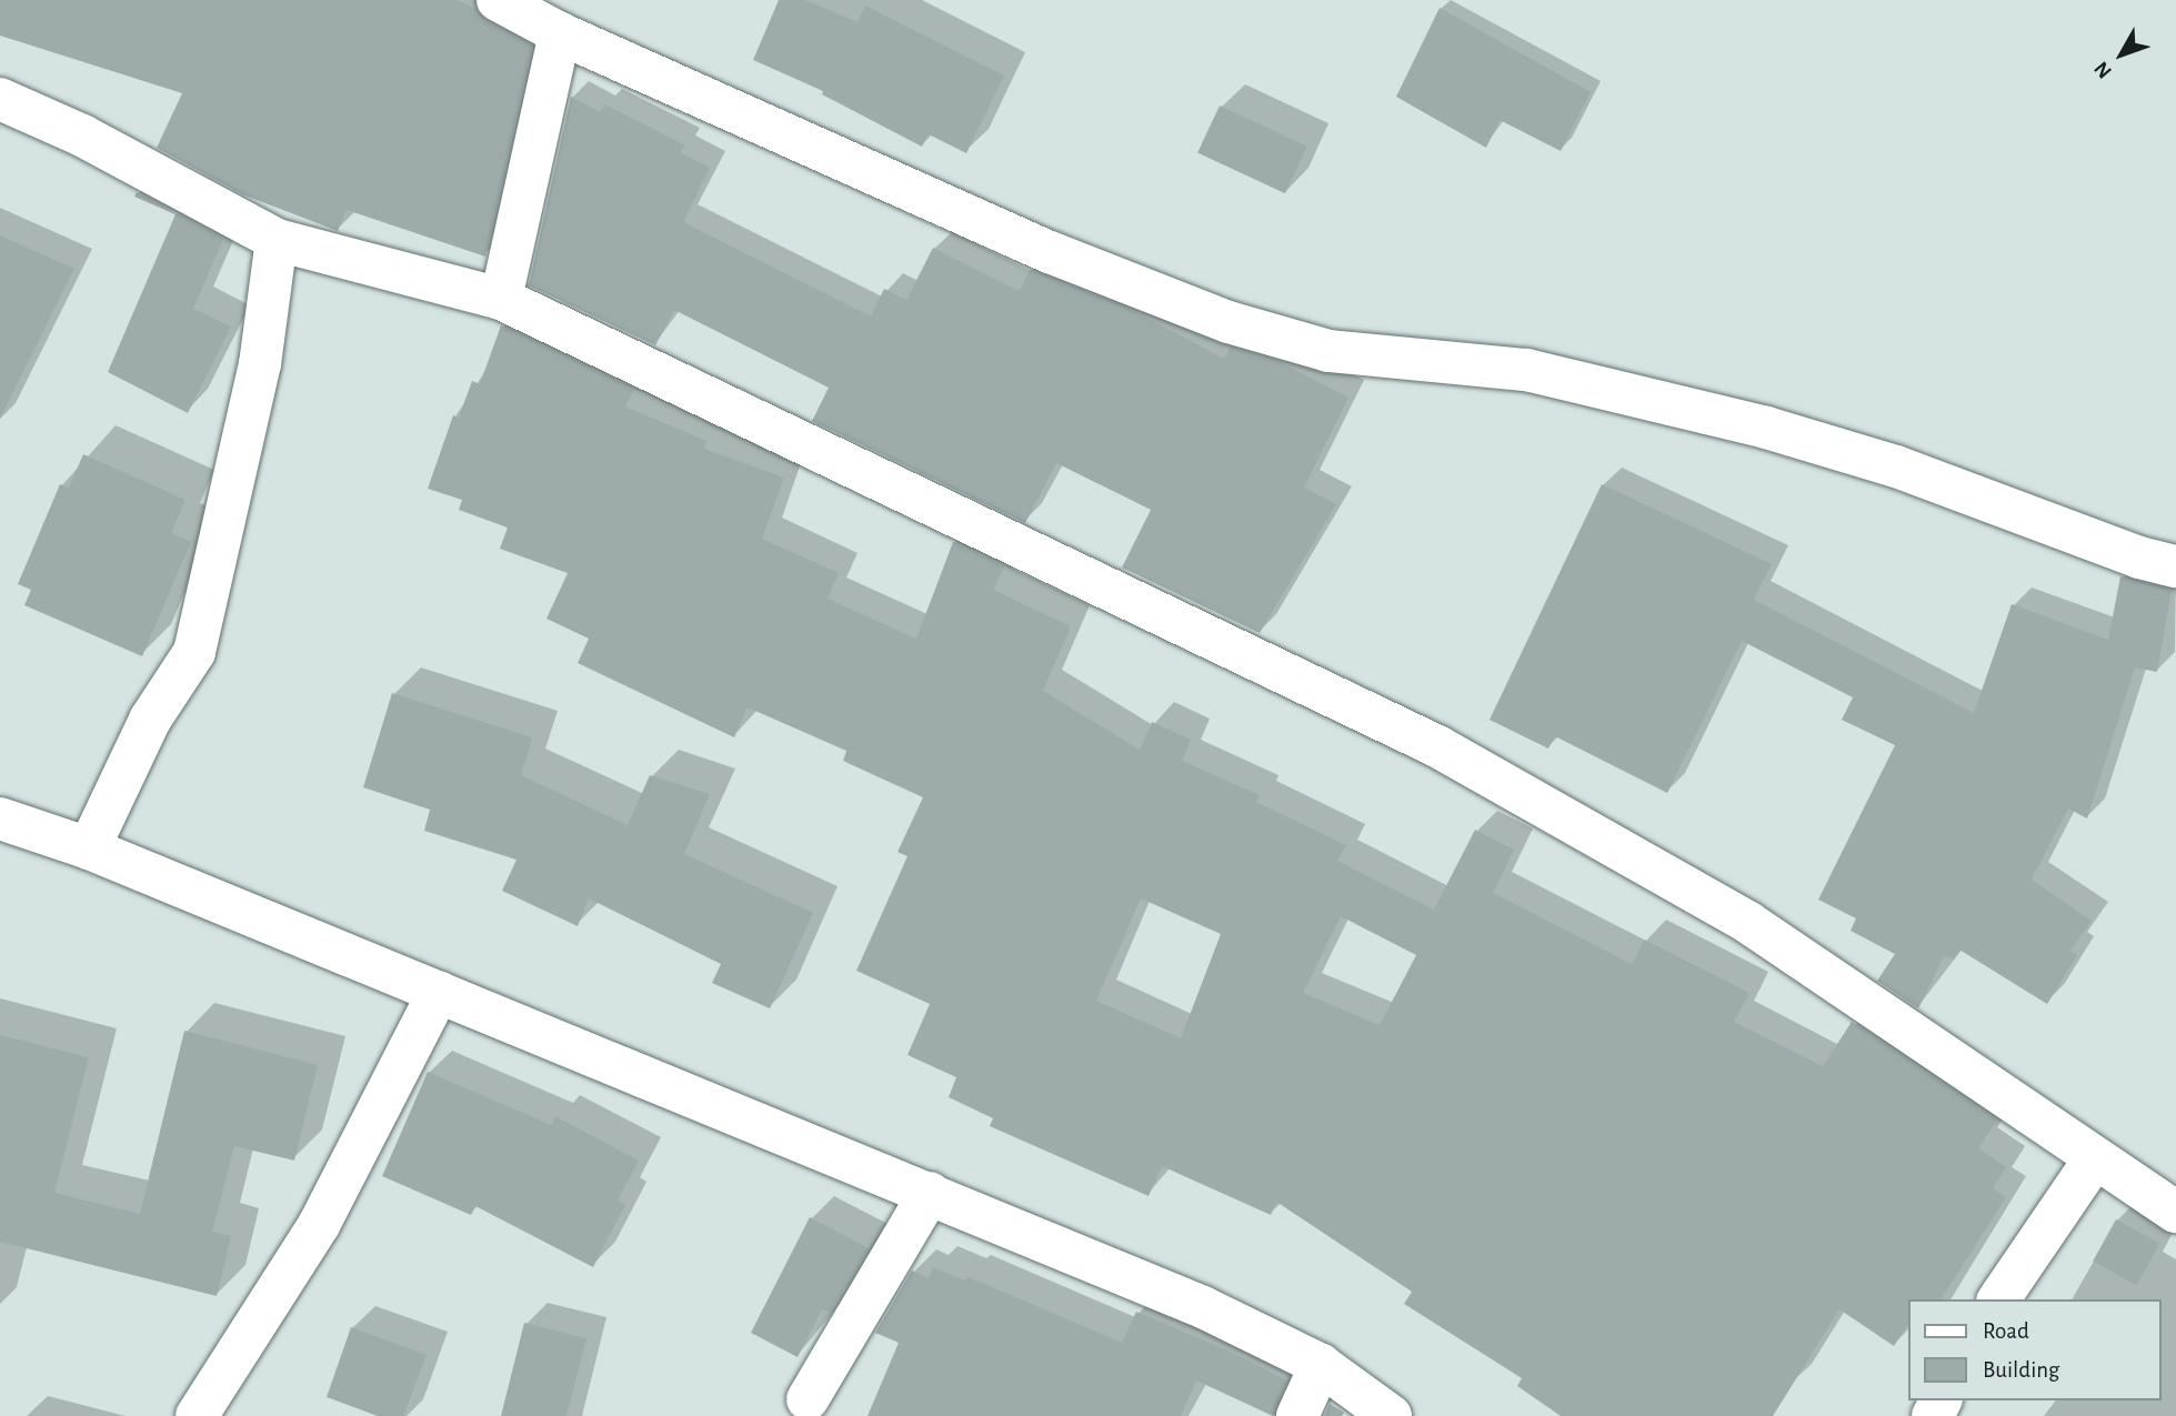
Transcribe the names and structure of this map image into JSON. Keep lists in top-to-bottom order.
{
  "legend": ["Road", "Building"],
  "north": "bottom left"
}
